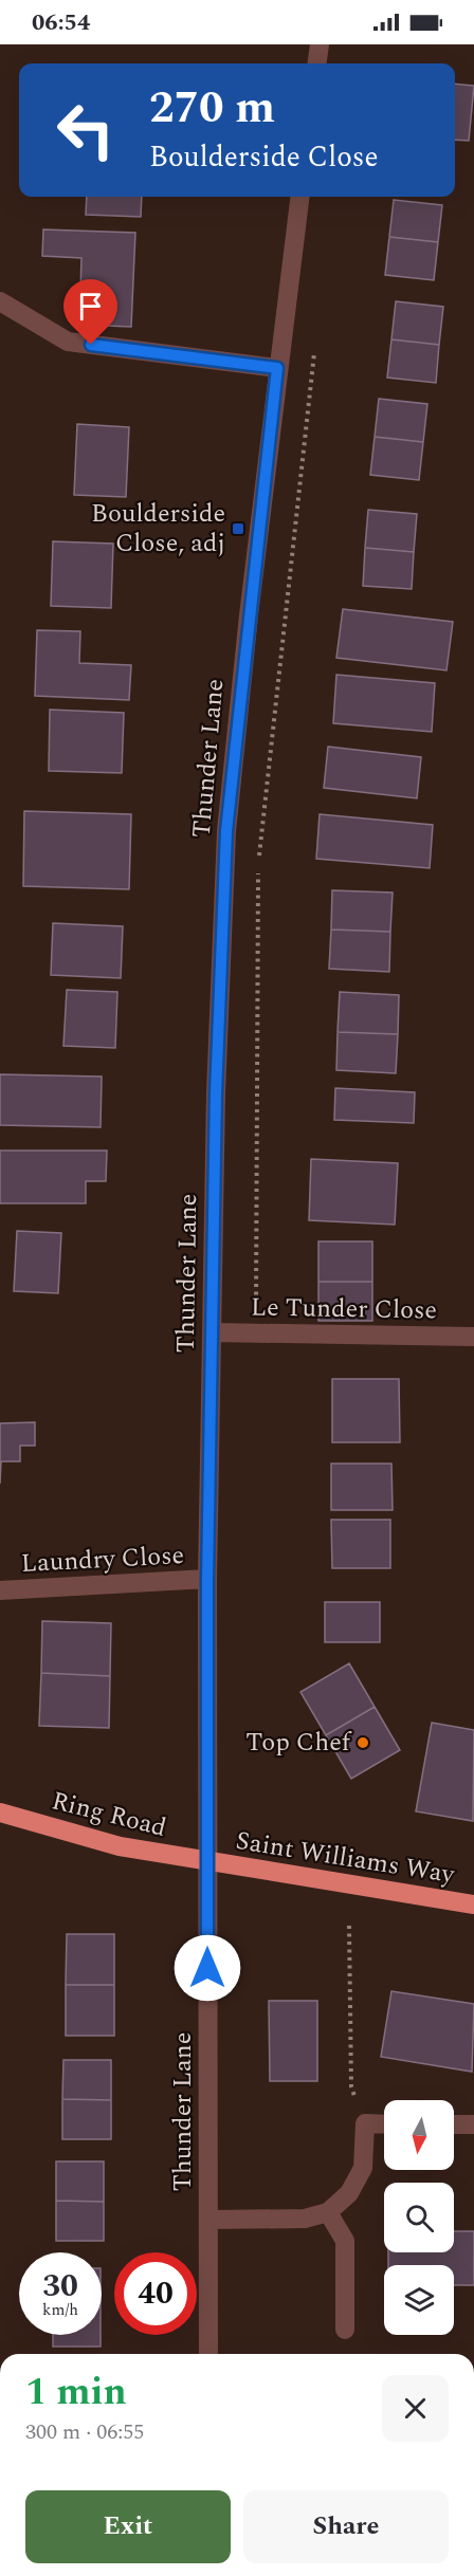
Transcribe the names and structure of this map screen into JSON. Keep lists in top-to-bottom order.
{
  "streets": {
    "highway": ["Ring Road", "Saint Williams Way"],
    "street": ["Thunder Lane", "Le Tunder Close", "Laundry Close"]
  },
  "crossings": [
    ["Thunder Lane", "Le Tunder Close"],
    ["Thunder Lane", "Laundry Close"],
    ["Thunder Lane", "Ring Road"],
    ["Thunder Lane", "Saint Williams Way"],
    ["Ring Road", "Saint Williams Way"]
  ],
  "places": {
    "transit": ["Boulderside Close, adj"],
    "other": ["Top Chef"]
  },
  "north": "bottom",
  "page": {
    "status": "06:54",
    "turn": ["270 m", "Boulderside Close"],
    "speed": "30 km/h",
    "limit": "40",
    "heading": ["1 min", "300 m · 06:55"],
    "buttons": ["Exit", "Share"]
  }
}
